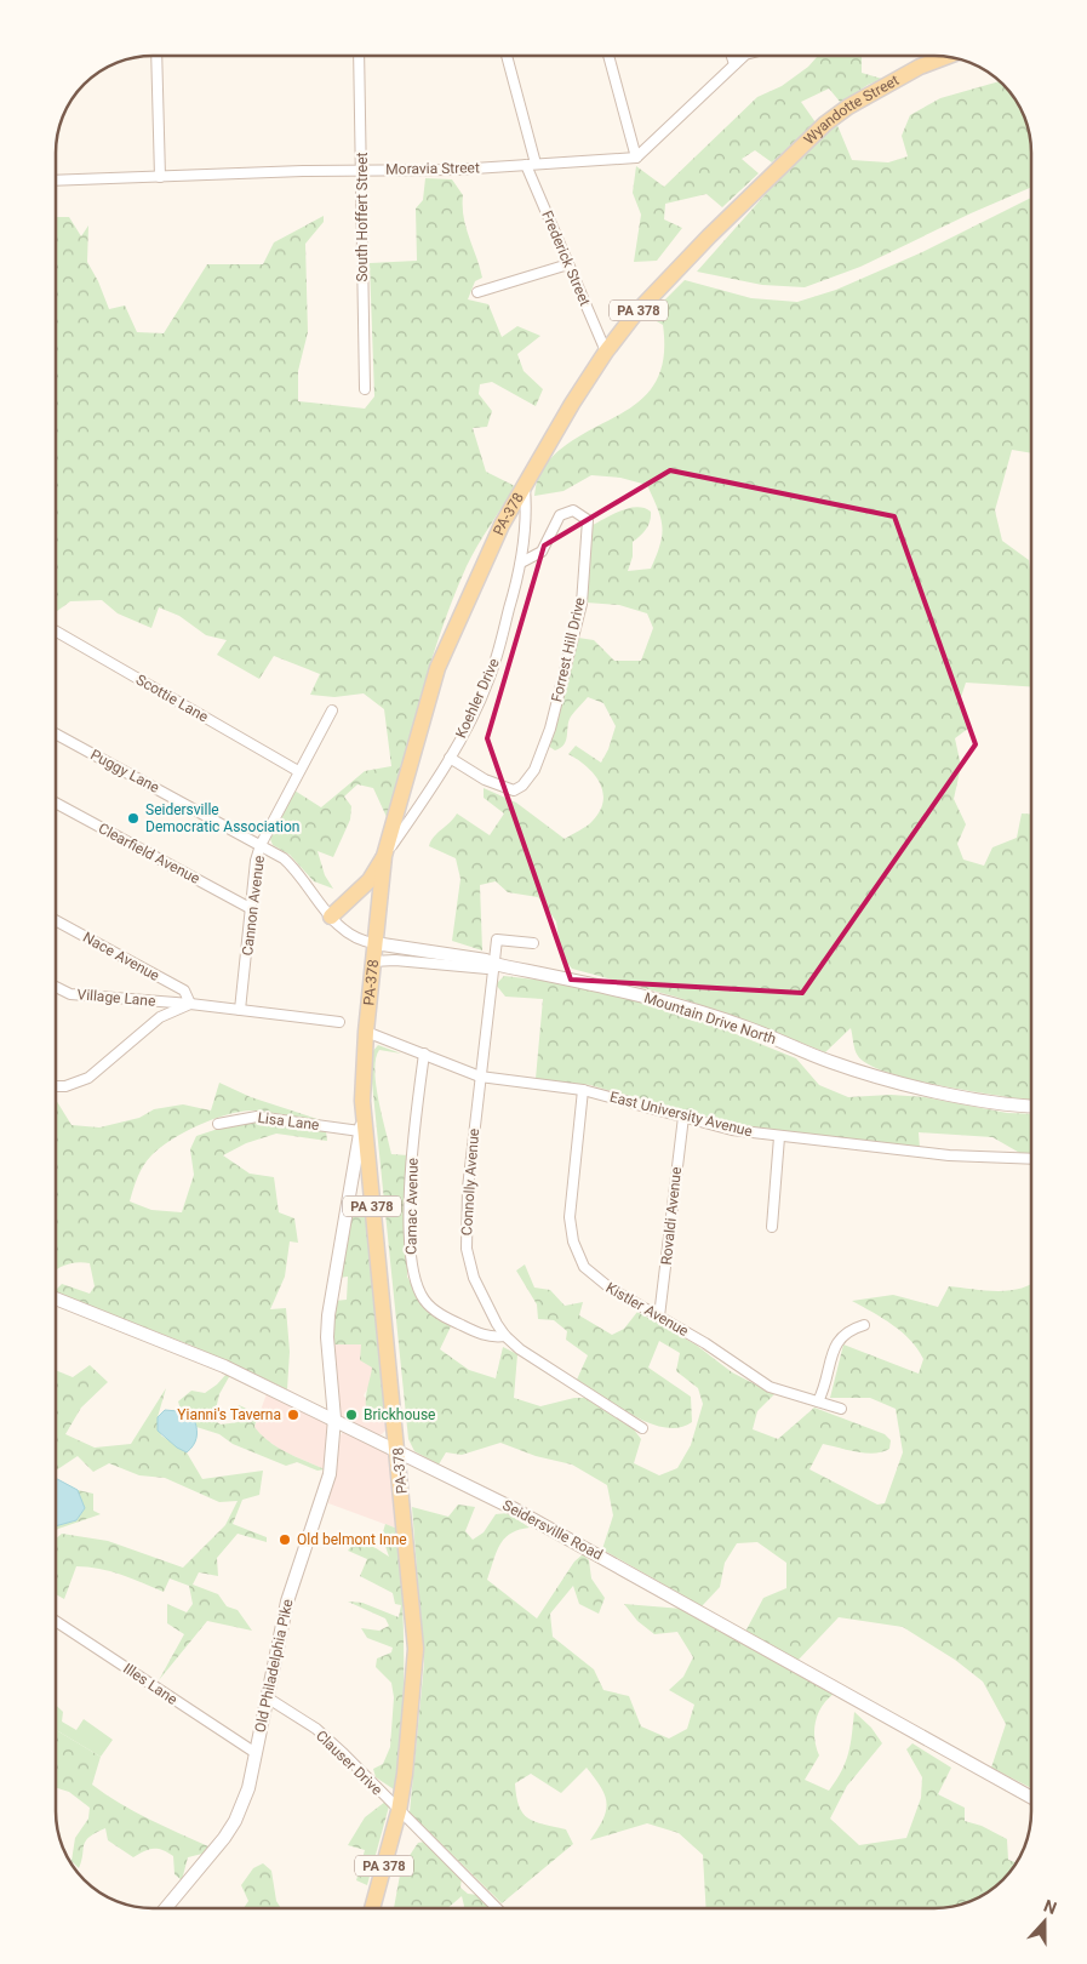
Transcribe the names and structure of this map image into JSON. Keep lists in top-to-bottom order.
{
  "streets": {
    "main road": ["Wyandotte Street", "PA 378", "PA-378"],
    "street": [
      "Moravia Street",
      "South Hoffert Street",
      "Frederick Street",
      "Forrest Hill Drive",
      "Scottie Lane",
      "Koehler Drive",
      "Puggy Lane",
      "Clearfield Avenue",
      "Cannon Avenue",
      "Nace Avenue",
      "Village Lane",
      "Mountain Drive North",
      "East University Avenue",
      "Lisa Lane",
      "Connolly Avenue",
      "Camac Avenue",
      "Rovaldi Avenue",
      "Kistler Avenue",
      "Seidersville Road",
      "Old Philadelphia Pike",
      "Illes Lane",
      "Clauser Drive"
    ]
  },
  "crossings": [
    ["Wyandotte Street", "PA-378"],
    ["Moravia Street", "South Hoffert Street"],
    ["Moravia Street", "Frederick Street"],
    ["Frederick Street", "PA-378"],
    ["PA-378", "Koehler Drive"],
    ["PA-378", "Puggy Lane"],
    ["PA-378", "Mountain Drive North"],
    ["PA-378", "East University Avenue"],
    ["PA-378", "Seidersville Road"],
    ["PA-378", "Old Philadelphia Pike"],
    ["PA-378", "Clauser Drive"],
    ["Forrest Hill Drive", "Koehler Drive"],
    ["Scottie Lane", "Cannon Avenue"],
    ["Puggy Lane", "Cannon Avenue"],
    ["Puggy Lane", "Mountain Drive North"],
    ["Clearfield Avenue", "Cannon Avenue"],
    ["Cannon Avenue", "Village Lane"],
    ["Nace Avenue", "Village Lane"],
    ["Mountain Drive North", "Connolly Avenue"],
    ["East University Avenue", "Connolly Avenue"],
    ["East University Avenue", "Camac Avenue"],
    ["East University Avenue", "Rovaldi Avenue"],
    ["East University Avenue", "Kistler Avenue"],
    ["Lisa Lane", "Old Philadelphia Pike"],
    ["Connolly Avenue", "Camac Avenue"],
    ["Rovaldi Avenue", "Kistler Avenue"],
    ["Seidersville Road", "Old Philadelphia Pike"],
    ["Old Philadelphia Pike", "Illes Lane"],
    ["Old Philadelphia Pike", "Clauser Drive"]
  ],
  "places": [
    "Seidersville Democratic Association",
    "Yianni's Taverna",
    "Brickhouse",
    "Old belmont Inne"
  ],
  "north": "top"
}
